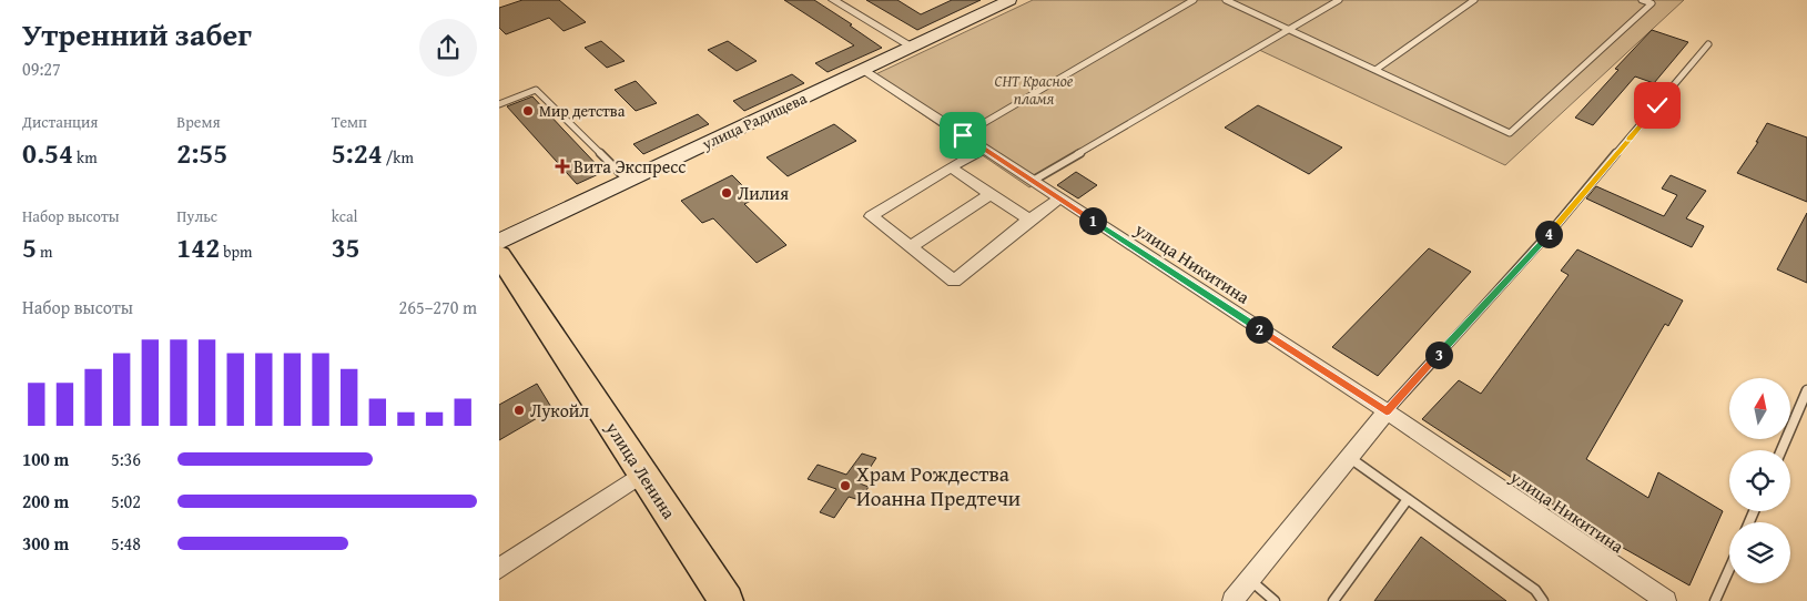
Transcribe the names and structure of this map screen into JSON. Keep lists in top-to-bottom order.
{
  "streets": {
    "main road": ["улица Ленина"],
    "street": ["улица Радищева", "улица Никитина"]
  },
  "crossings": [
    ["улица Радищева", "улица Никитина"]
  ],
  "parks": ["СНТ Красное пламя"],
  "places": {
    "other": [
      "Мир детства",
      "Лилия",
      "Лукойл",
      "Храм Рождества Иоанна Предтечи"
    ],
    "health": ["Вита Экспресс"]
  },
  "north": "top",
  "page": {
    "heading": ["Утренний забег", "09:27"],
    "stats": [
      ["Дистанция", "0.54 km"],
      ["Время", "2:55"],
      ["Темп", "5:24 /km"],
      ["Набор высоты", "5 m"],
      ["Пульс", "142 bpm"],
      ["kcal", "35"]
    ],
    "pins": [
      "1",
      "4",
      "2",
      "3"
    ],
    "chart": ["Набор высоты", "265–270 m"],
    "list": [
      {
        "name": "100 m",
        "note": "5:36"
      },
      {
        "name": "200 m",
        "note": "5:02"
      },
      {
        "name": "300 m",
        "note": "5:48"
      }
    ]
  }
}
